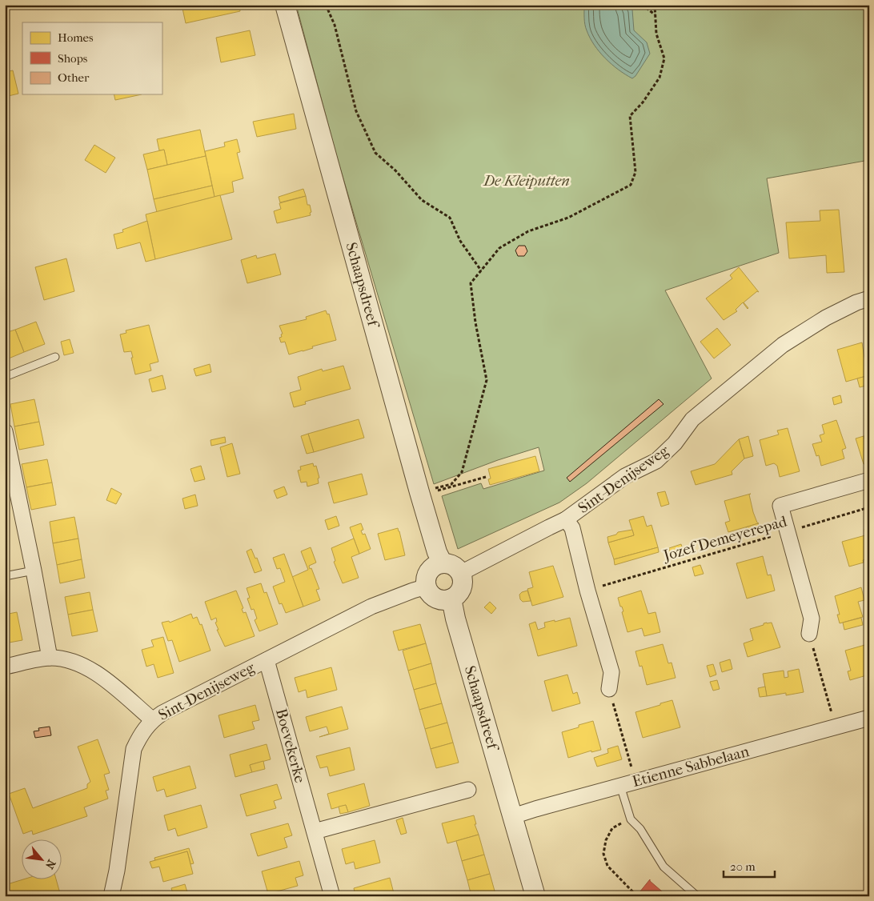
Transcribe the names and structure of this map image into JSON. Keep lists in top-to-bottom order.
{
  "streets": {
    "street": [
      "Schaapsdreef",
      "Sint-Denijseweg",
      "Boevekerke",
      "Etienne Sabbelaan"
    ],
    "path": ["Jozef Demeyerepad"]
  },
  "crossings": [
    ["Schaapsdreef", "Sint-Denijseweg"],
    ["Schaapsdreef", "Etienne Sabbelaan"],
    ["Sint-Denijseweg", "Boevekerke"]
  ],
  "parks": ["De Kleiputten"],
  "legend": ["Homes", "Shops", "Other"],
  "scale_bar": "20 m",
  "north": "bottom right"
}
